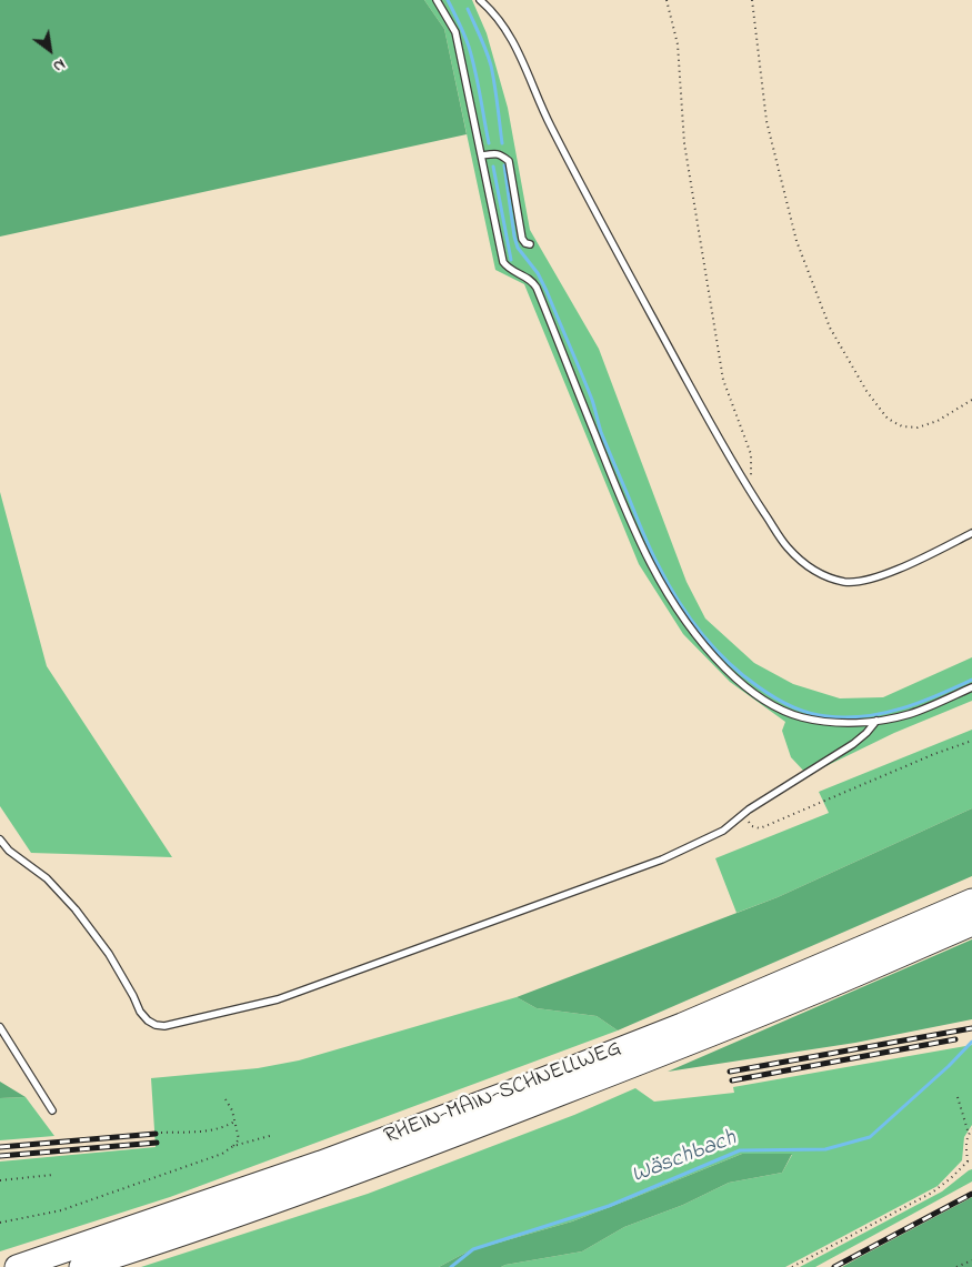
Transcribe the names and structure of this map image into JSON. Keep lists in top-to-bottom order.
{
  "streets": {
    "highway": ["RHEIN-MAIN-SCHNELLWEG"]
  },
  "water": ["Wäschbach"],
  "north": "bottom right"
}
